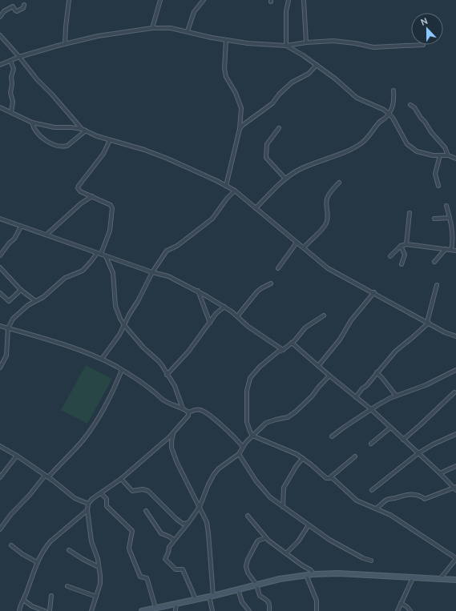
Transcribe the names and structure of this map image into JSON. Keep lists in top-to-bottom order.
{
  "north": "top"
}
